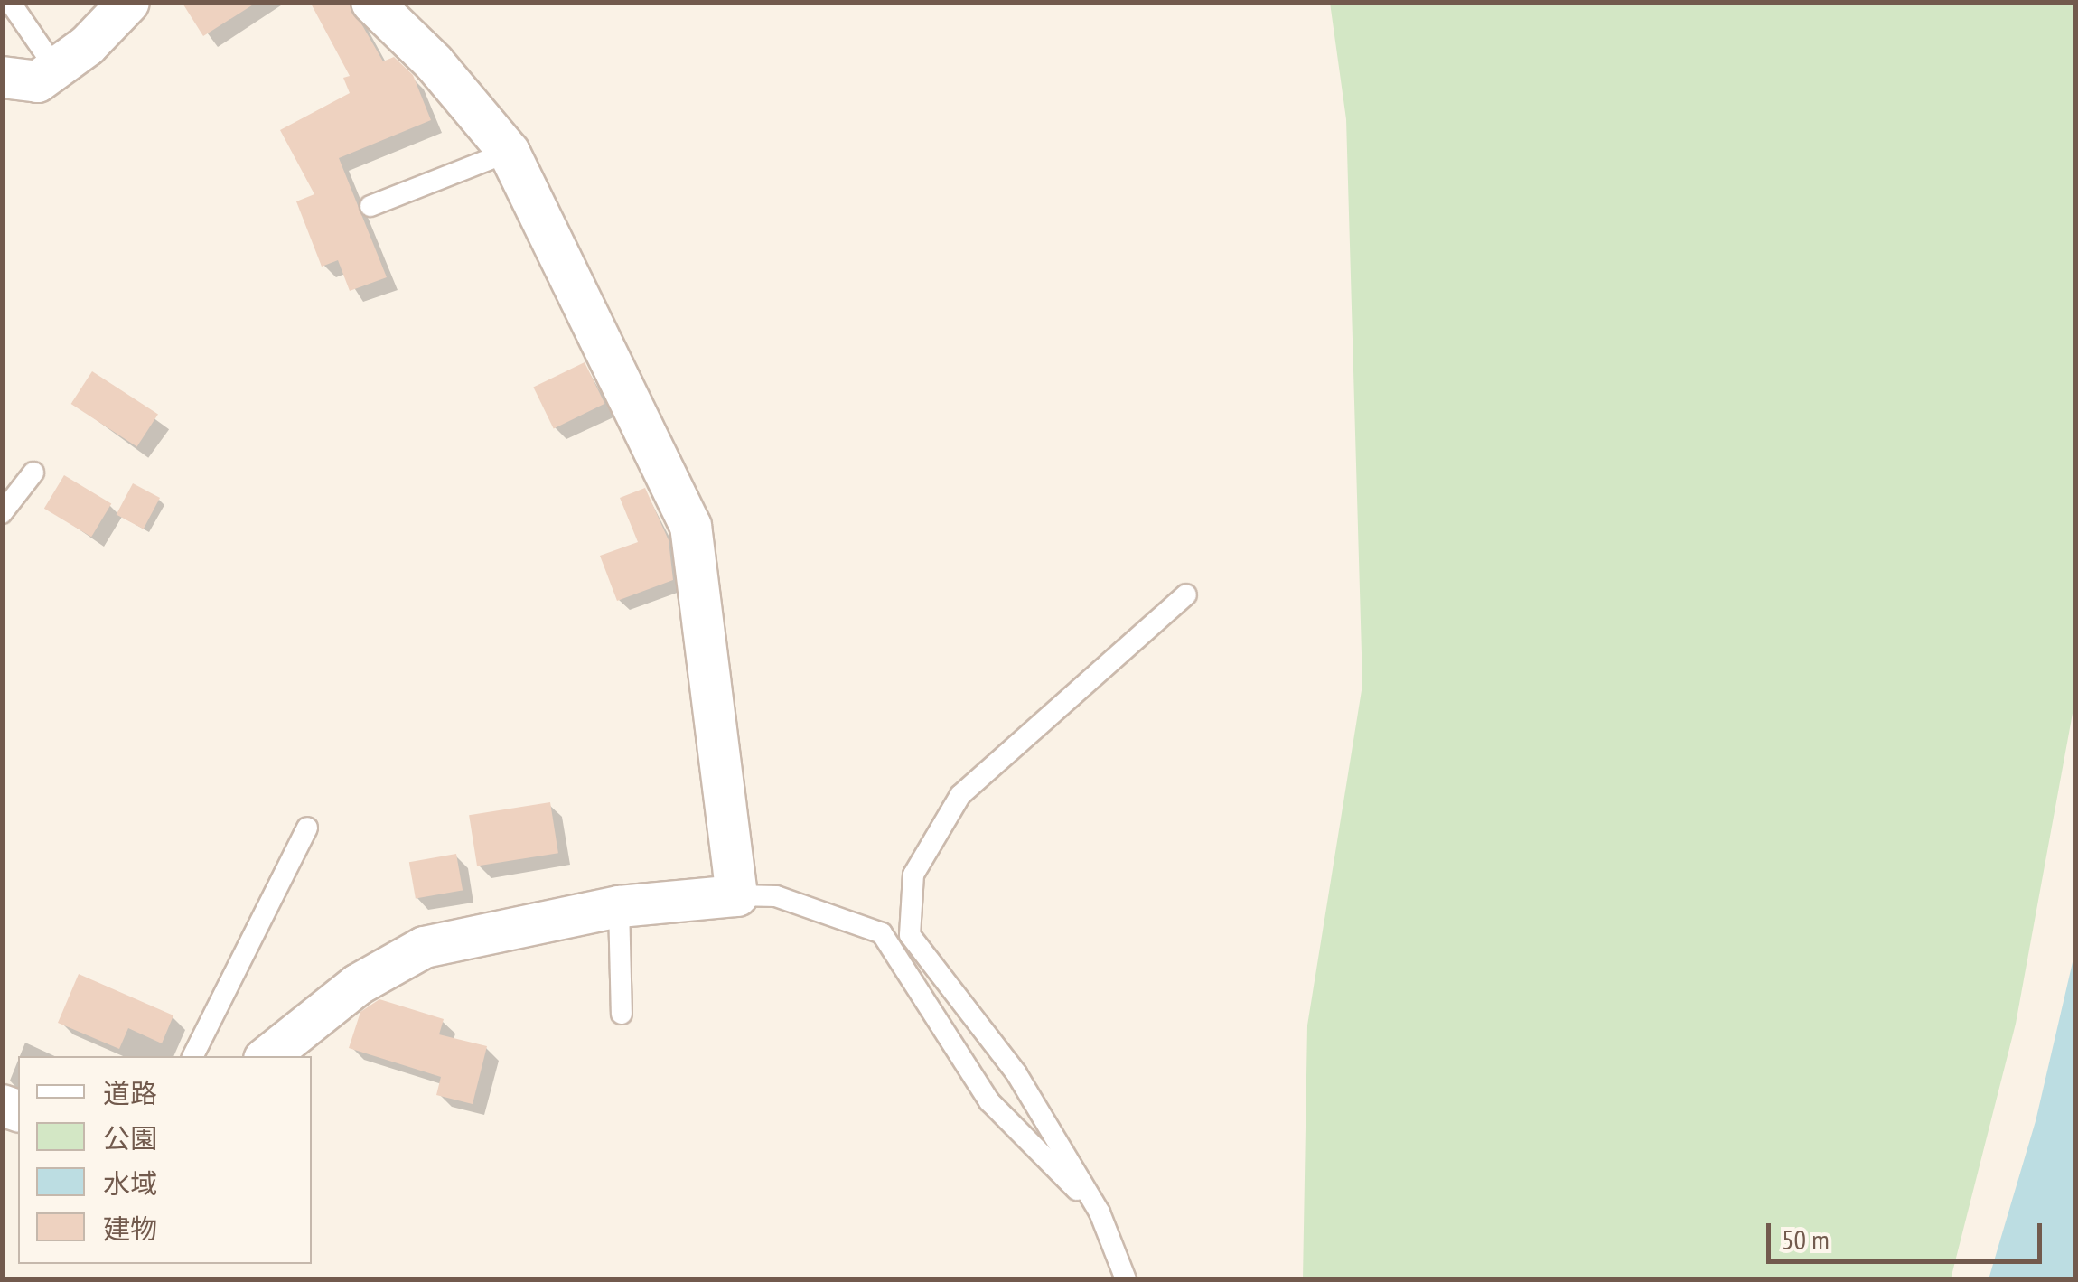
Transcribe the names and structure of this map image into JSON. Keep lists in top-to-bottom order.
{
  "legend": [
    "道路",
    "公園",
    "水域",
    "建物"
  ],
  "scale_bar": "50 m"
}
